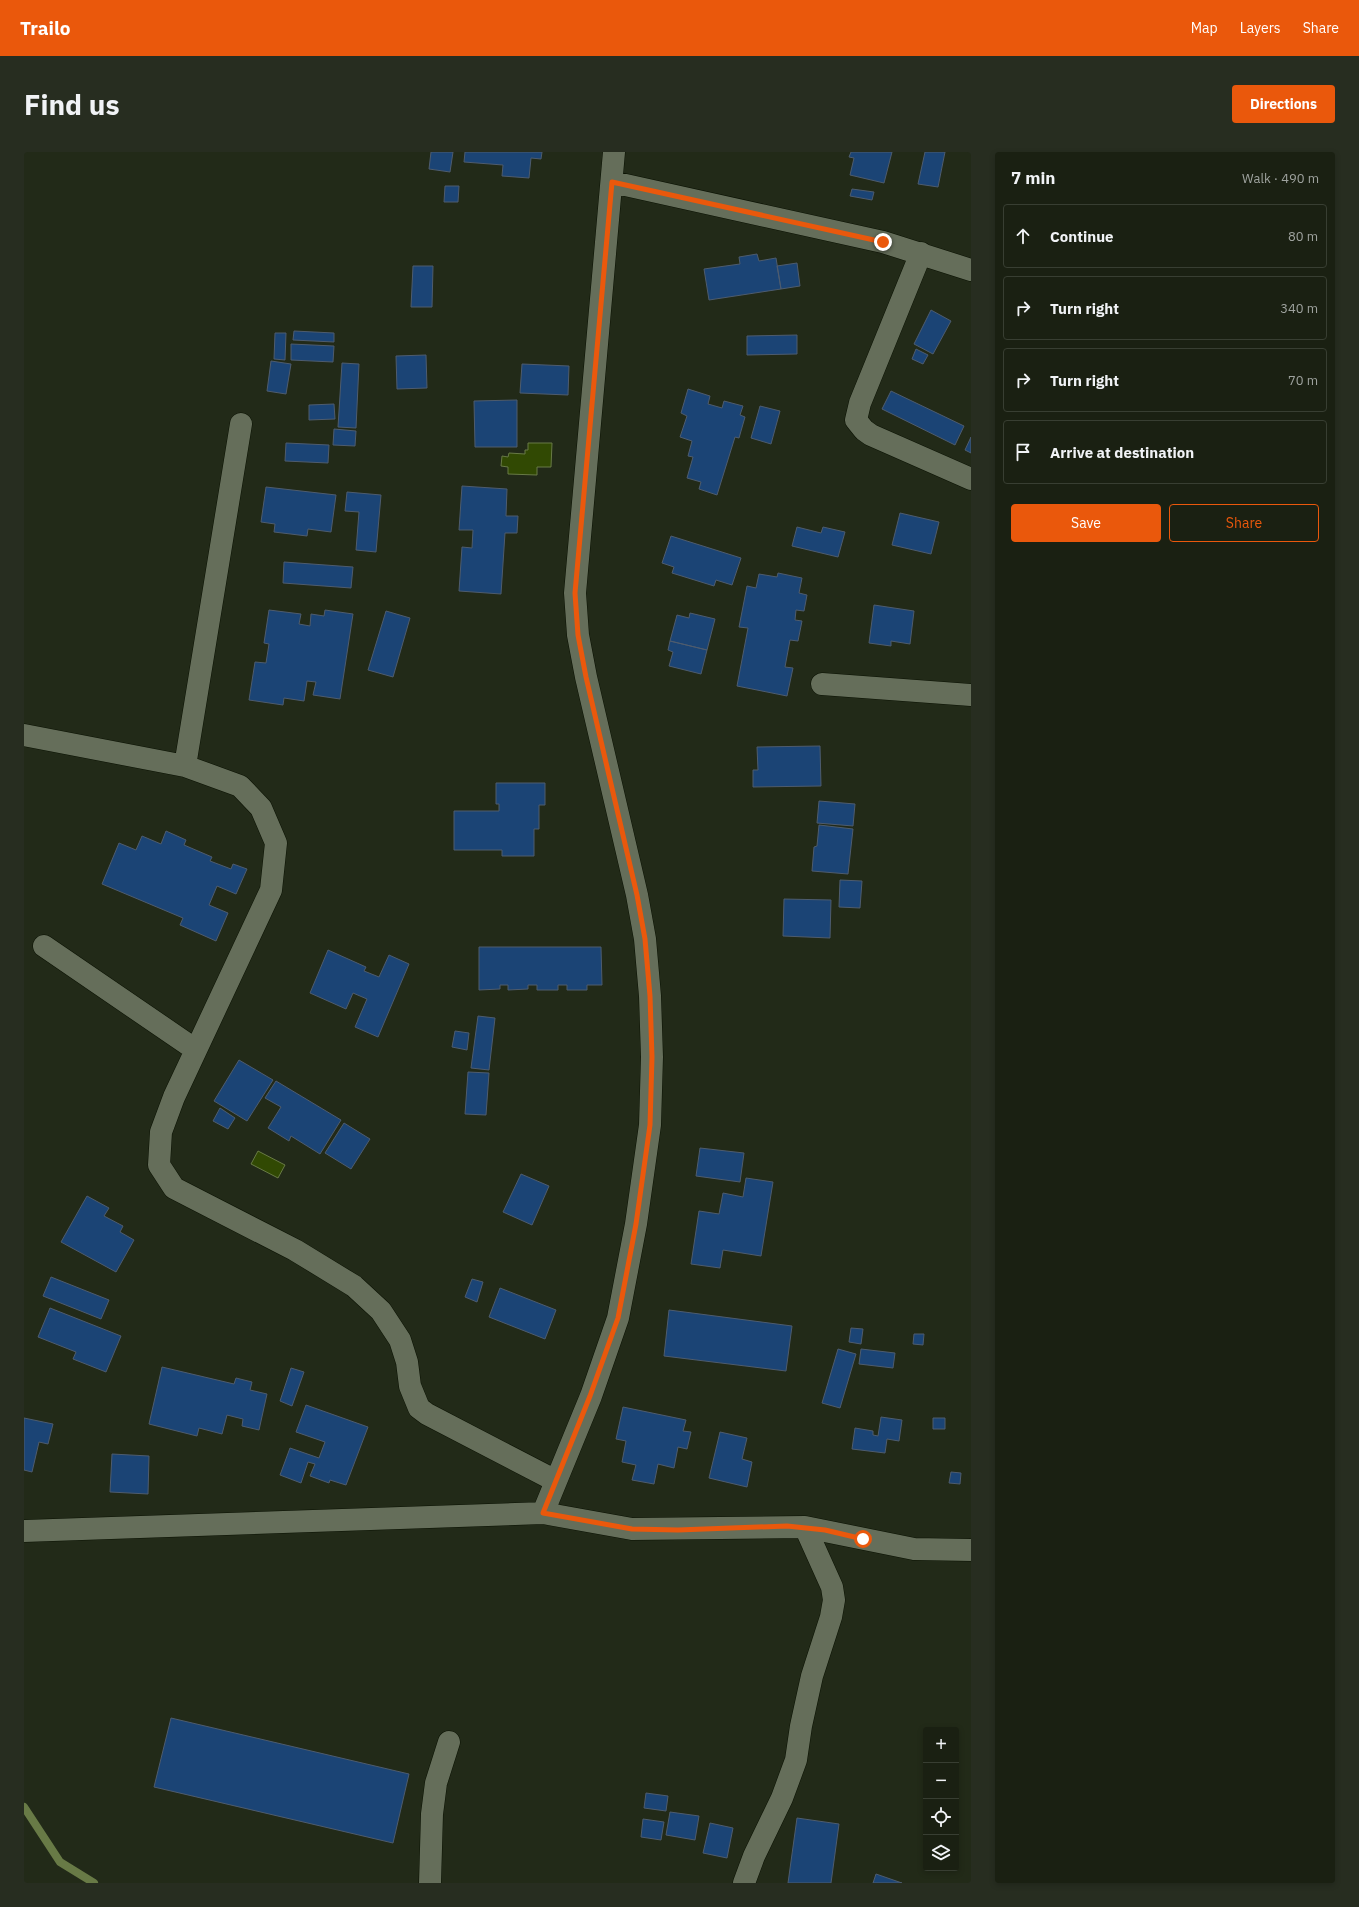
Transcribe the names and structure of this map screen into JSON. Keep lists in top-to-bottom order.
{
  "page": {
    "header": "Trailo",
    "nav": ["Map", "Layers", "Share"],
    "buttons": [
      "Directions",
      ["Save", "Share"]
    ],
    "title": "Find us",
    "heading": ["7 min", "Walk · 490 m"],
    "list": [
      ["Continue", "80 m"],
      ["Turn right", "340 m"],
      ["Turn right", "70 m"],
      "Arrive at destination"
    ],
    "map_buttons": ["+", "−"]
  }
}
